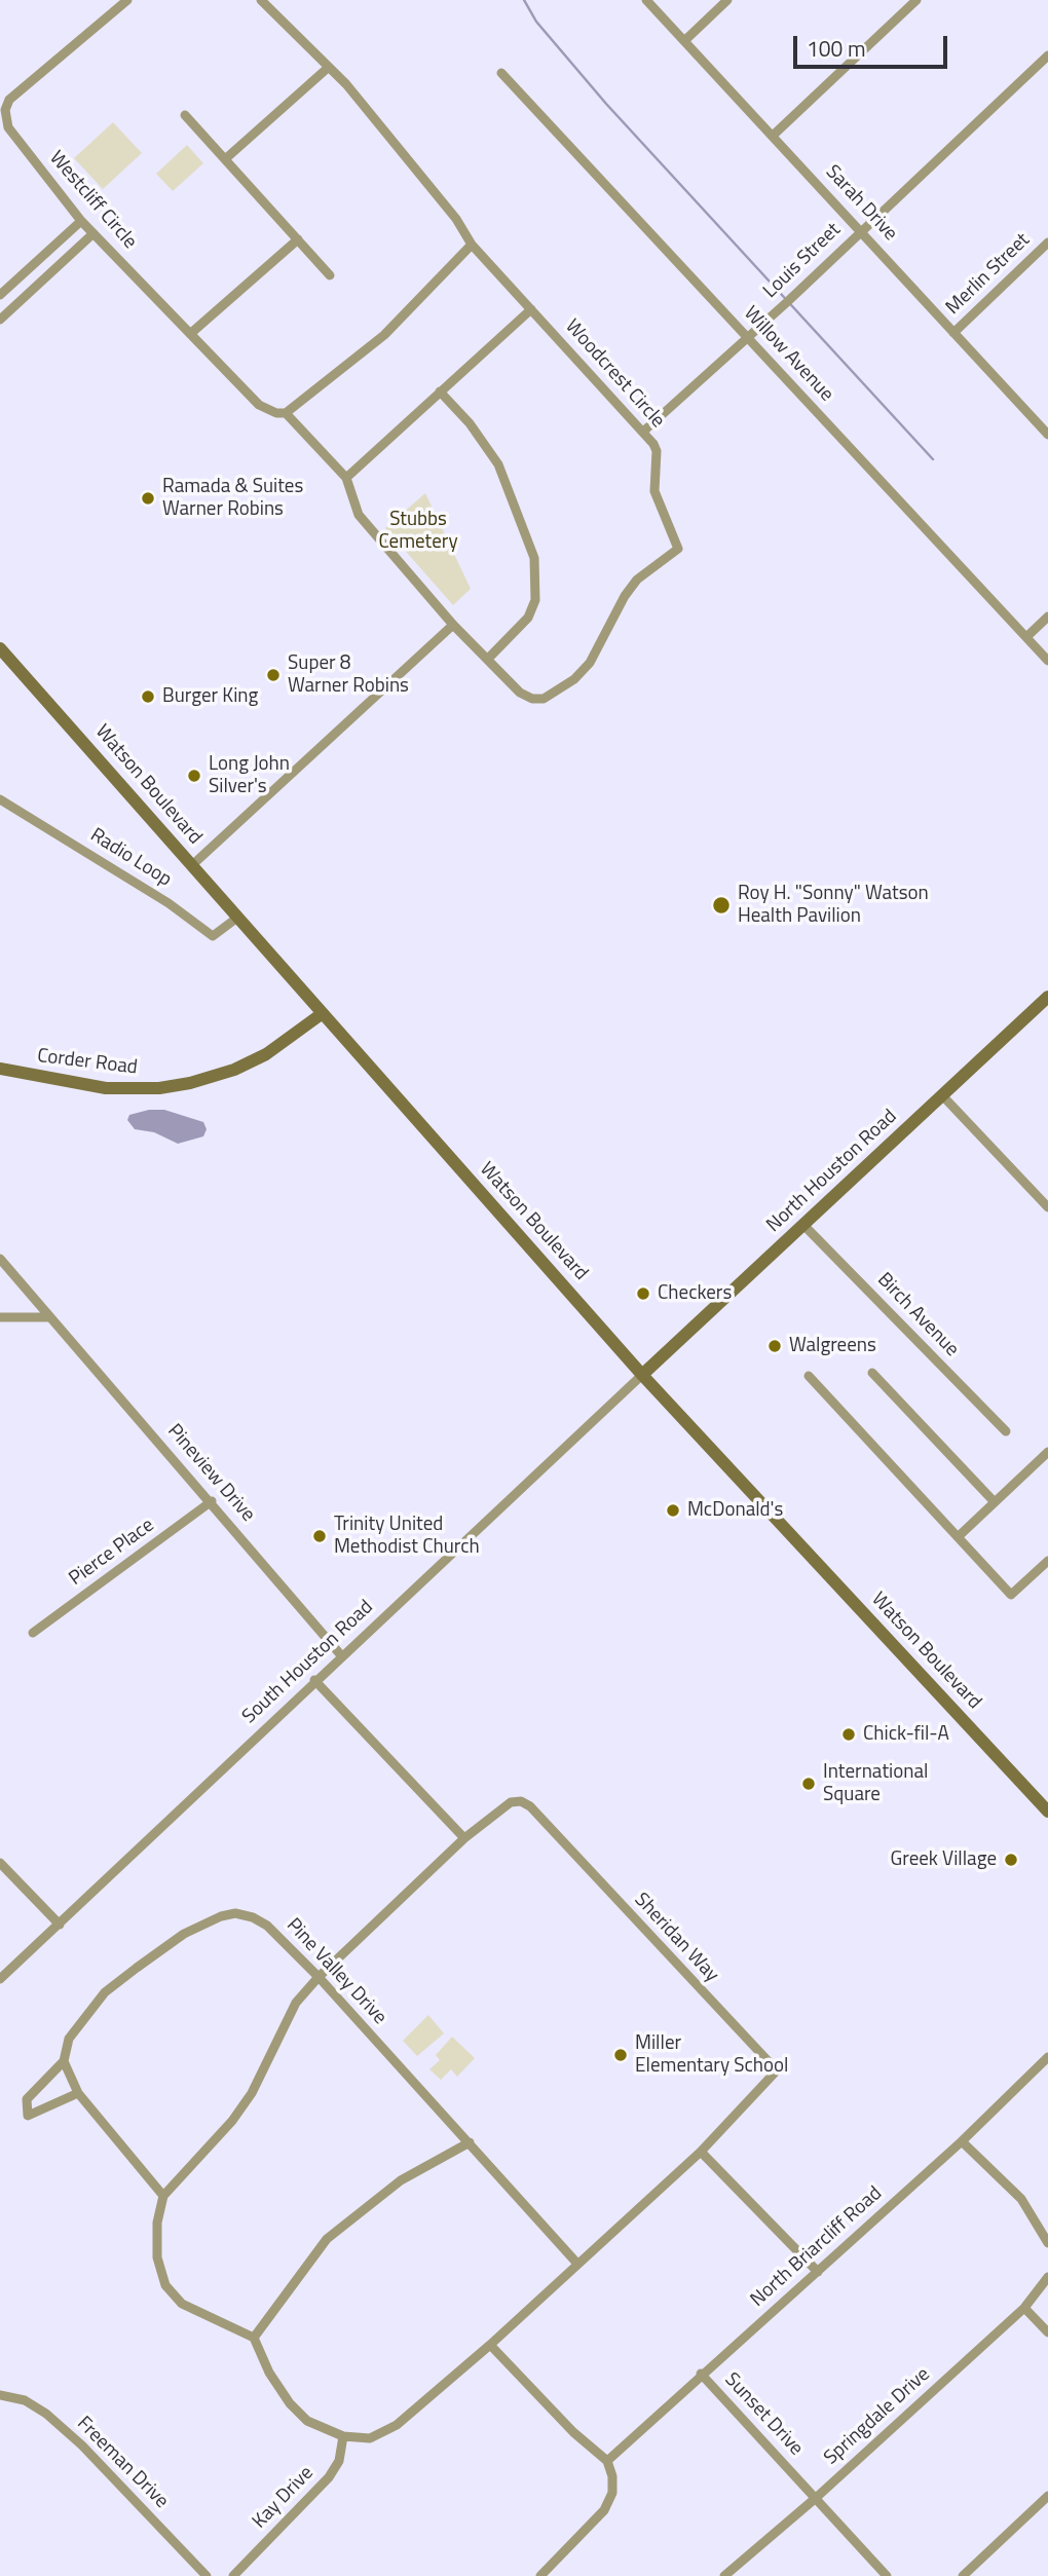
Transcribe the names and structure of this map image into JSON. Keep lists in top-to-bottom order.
{
  "streets": {
    "main road": ["Watson Boulevard", "Corder Road", "North Houston Road"],
    "street": [
      "Westcliff Circle",
      "Sarah Drive",
      "Louis Street",
      "Merlin Street",
      "Willow Avenue",
      "Woodcrest Circle",
      "Radio Loop",
      "Birch Avenue",
      "Pineview Drive",
      "Pierce Place",
      "South Houston Road",
      "Sheridan Way",
      "Pine Valley Drive",
      "North Briarcliff Road",
      "Sunset Drive",
      "Springdale Drive",
      "Freeman Drive",
      "Kay Drive"
    ]
  },
  "crossings": [
    ["Westcliff Circle", "Woodcrest Circle"],
    ["Sarah Drive", "Louis Street"],
    ["Sarah Drive", "Merlin Street"],
    ["Louis Street", "Willow Avenue"],
    ["Louis Street", "Woodcrest Circle"],
    ["Watson Boulevard", "Radio Loop"],
    ["Watson Boulevard", "Corder Road"],
    ["Watson Boulevard", "North Houston Road"],
    ["Watson Boulevard", "South Houston Road"],
    ["North Houston Road", "Birch Avenue"],
    ["North Houston Road", "South Houston Road"],
    ["Pineview Drive", "Pierce Place"],
    ["Pineview Drive", "South Houston Road"],
    ["Sheridan Way", "Pine Valley Drive"],
    ["North Briarcliff Road", "Sunset Drive"],
    ["Sunset Drive", "Springdale Drive"]
  ],
  "parks": ["Stubbs Cemetery"],
  "places": [
    "Ramada & Suites Warner Robins",
    "Super 8 Warner Robins",
    "Burger King",
    "Long John Silver's",
    "Roy H. \"Sonny\" Watson Health Pavilion",
    "Checkers",
    "Walgreens",
    "McDonald's",
    "Trinity United Methodist Church",
    "Chick-fil-A",
    "International Square",
    "Greek Village",
    "Miller Elementary School"
  ],
  "scale_bar": "100 m"
}
